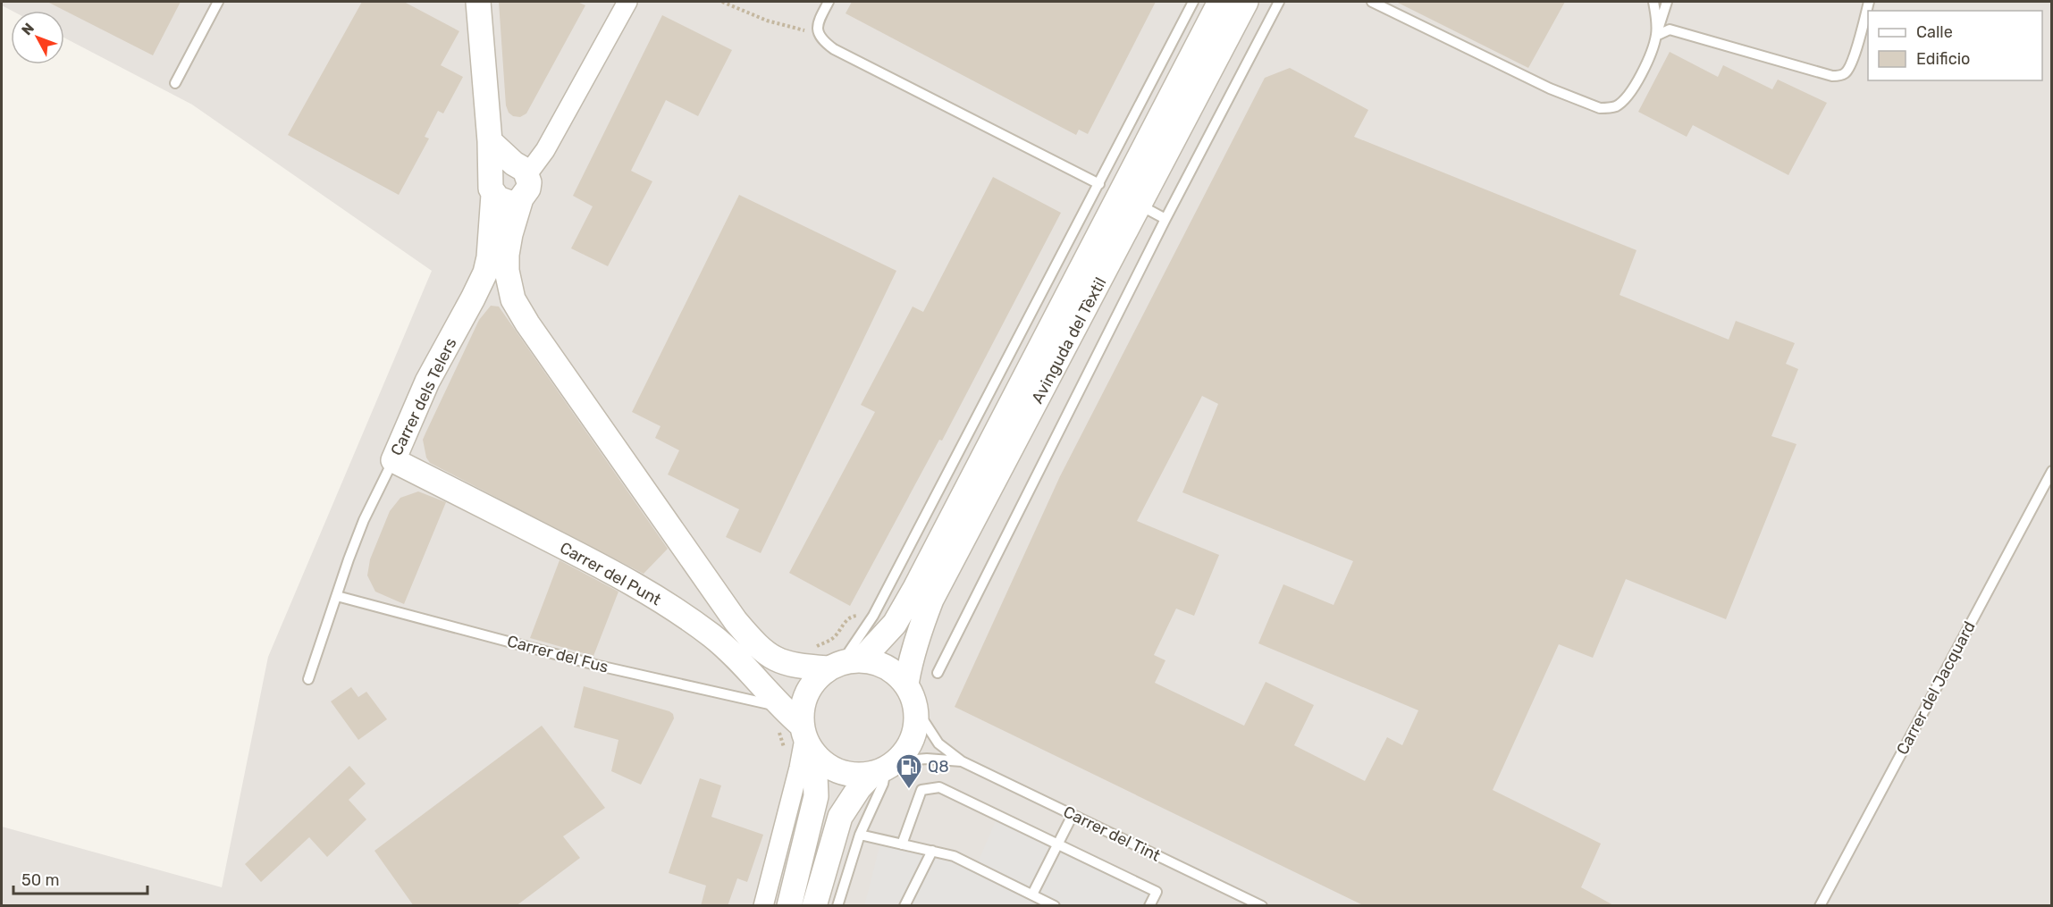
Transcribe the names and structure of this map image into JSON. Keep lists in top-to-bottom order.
{
  "streets": {
    "street": ["Avinguda del Tèxtil", "Carrer dels Telers", "Carrer del Punt"],
    "lane": ["Carrer del Fus", "Carrer del Jacquard", "Carrer del Tint"]
  },
  "crossings": [
    ["Avinguda del Tèxtil", "Carrer del Punt"],
    ["Carrer dels Telers", "Carrer del Punt"],
    ["Carrer dels Telers", "Carrer del Fus"],
    ["Carrer del Punt", "Carrer del Fus"]
  ],
  "places": {
    "fuel station": ["Q8"]
  },
  "legend": ["Calle", "Edificio"],
  "scale_bar": "50 m",
  "north": "top left"
}
